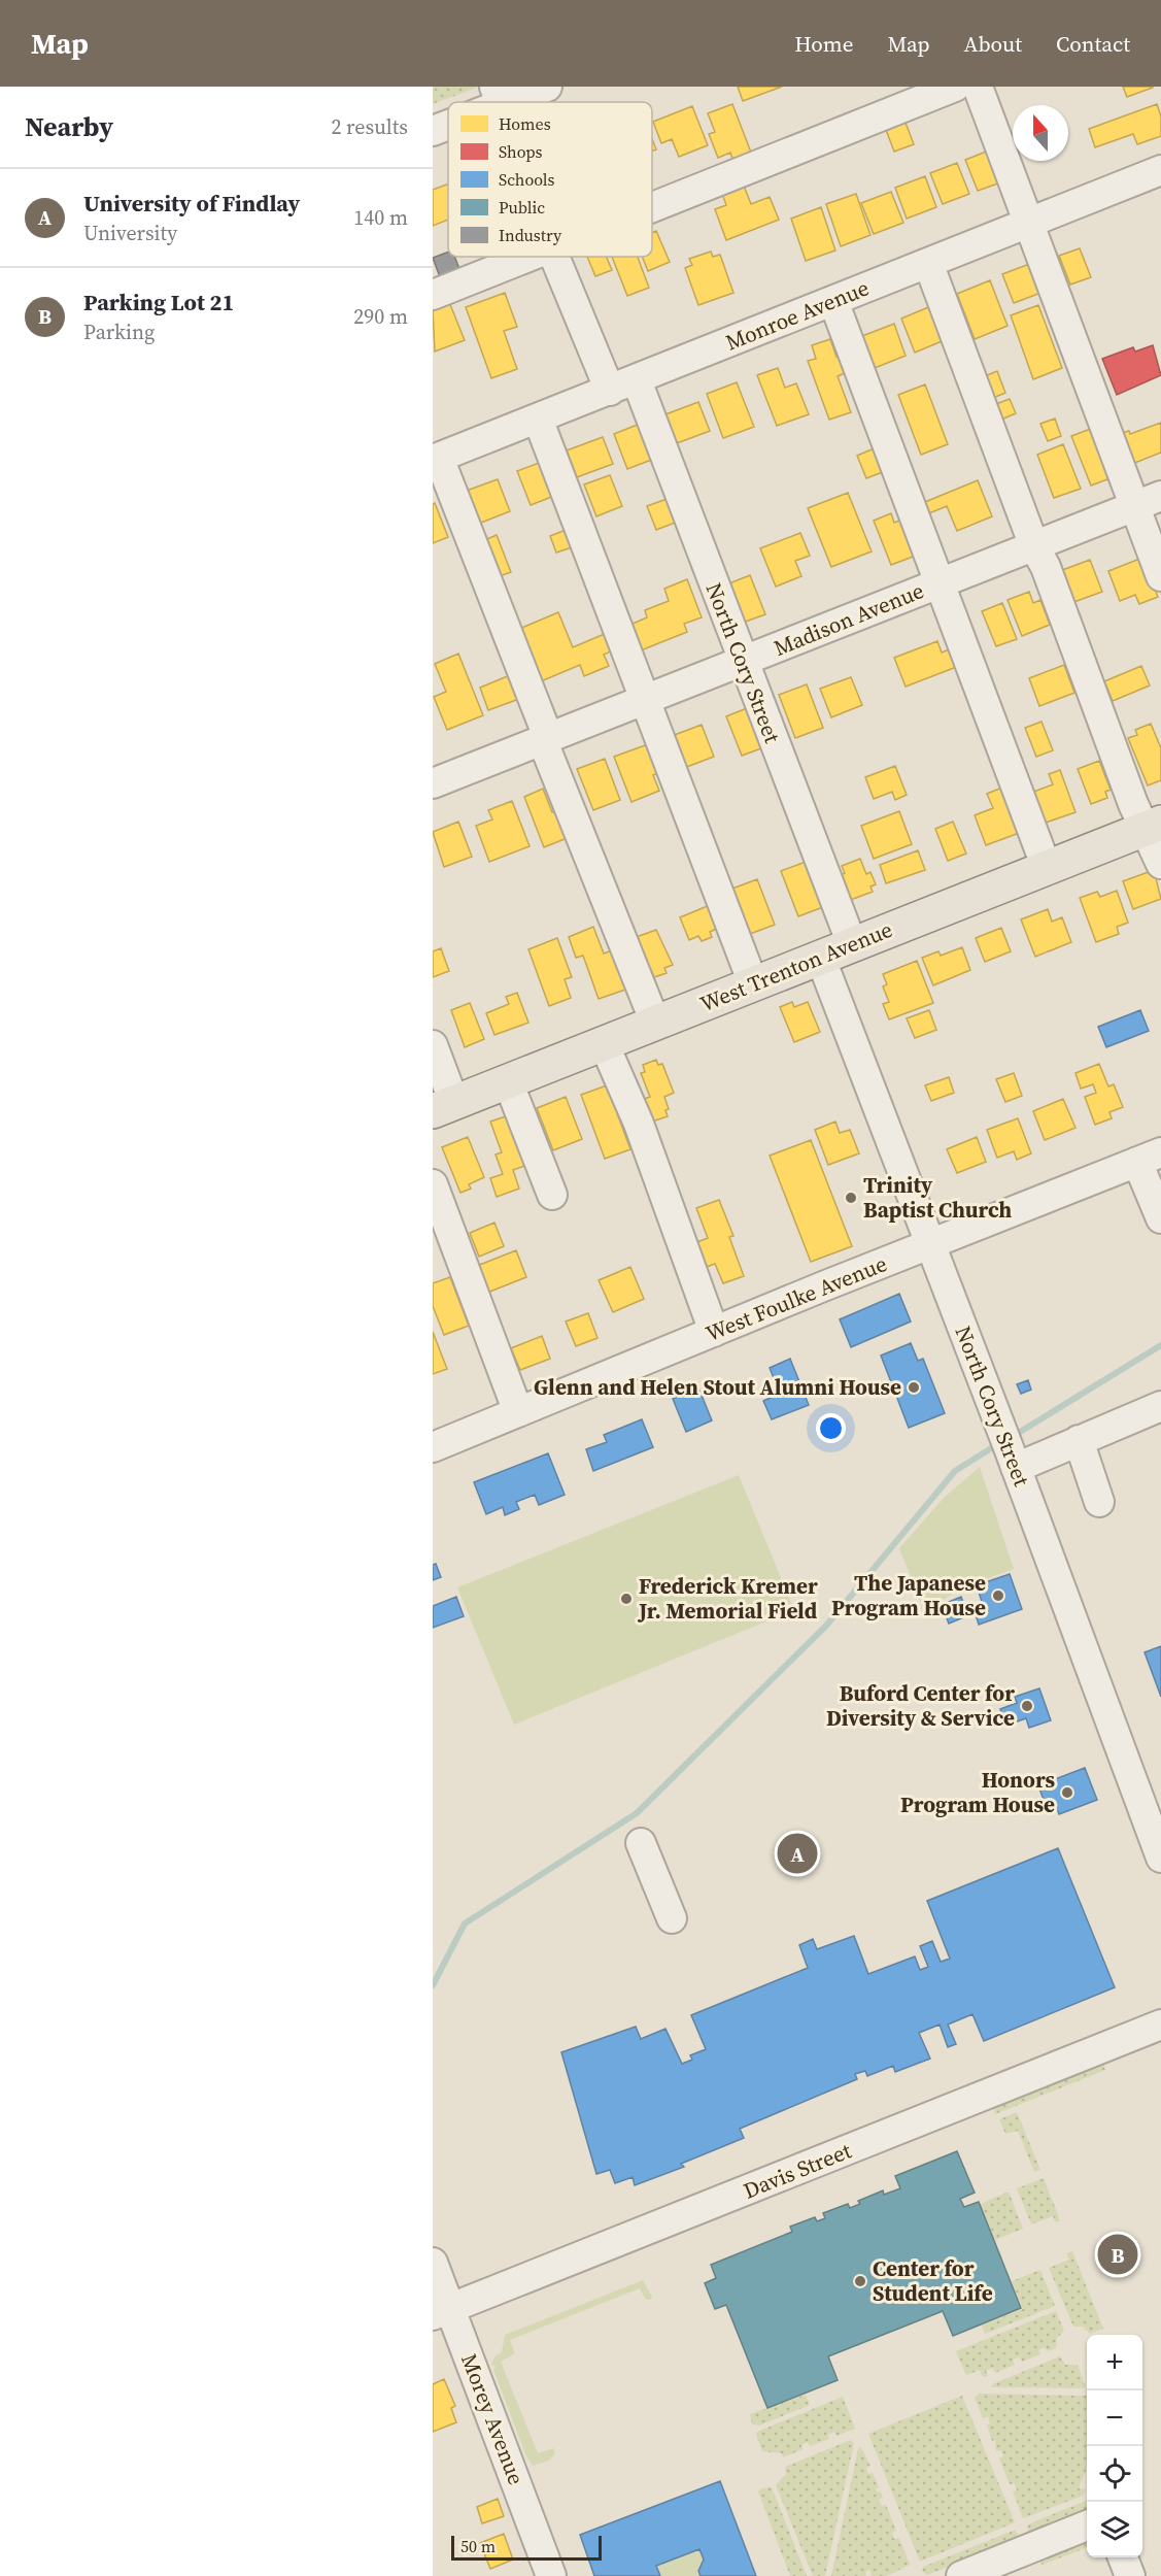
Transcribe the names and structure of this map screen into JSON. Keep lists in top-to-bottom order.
{
  "streets": {
    "main road": ["West Trenton Avenue"],
    "street": [
      "Monroe Avenue",
      "Madison Avenue",
      "North Cory Street",
      "West Foulke Avenue",
      "Davis Street",
      "Morey Avenue"
    ]
  },
  "crossings": [
    ["Monroe Avenue", "North Cory Street"],
    ["Madison Avenue", "North Cory Street"],
    ["North Cory Street", "West Trenton Avenue"],
    ["North Cory Street", "West Foulke Avenue"],
    ["Davis Street", "Morey Avenue"]
  ],
  "places": [
    "Trinity Baptist Church",
    "Glenn and Helen Stout Alumni House",
    "The Japanese Program House",
    "Frederick Kremer Jr. Memorial Field",
    "Buford Center for Diversity & Service",
    "Honors Program House",
    "Center for Student Life"
  ],
  "legend": [
    "Homes",
    "Shops",
    "Schools",
    "Public",
    "Industry"
  ],
  "scale_bar": "50 m",
  "north": "top",
  "page": {
    "header": "Map",
    "nav": [
      "Home",
      "Map",
      "About",
      "Contact"
    ],
    "heading": ["Nearby", "2 results"],
    "list": [
      {
        "mark": "A",
        "name": "University of Findlay",
        "note": "University",
        "value": "140 m"
      },
      {
        "mark": "B",
        "name": "Parking Lot 21",
        "note": "Parking",
        "value": "290 m"
      }
    ],
    "pins": ["A", "B"],
    "map_buttons": ["+", "−"],
    "scale": "50 m"
  }
}
